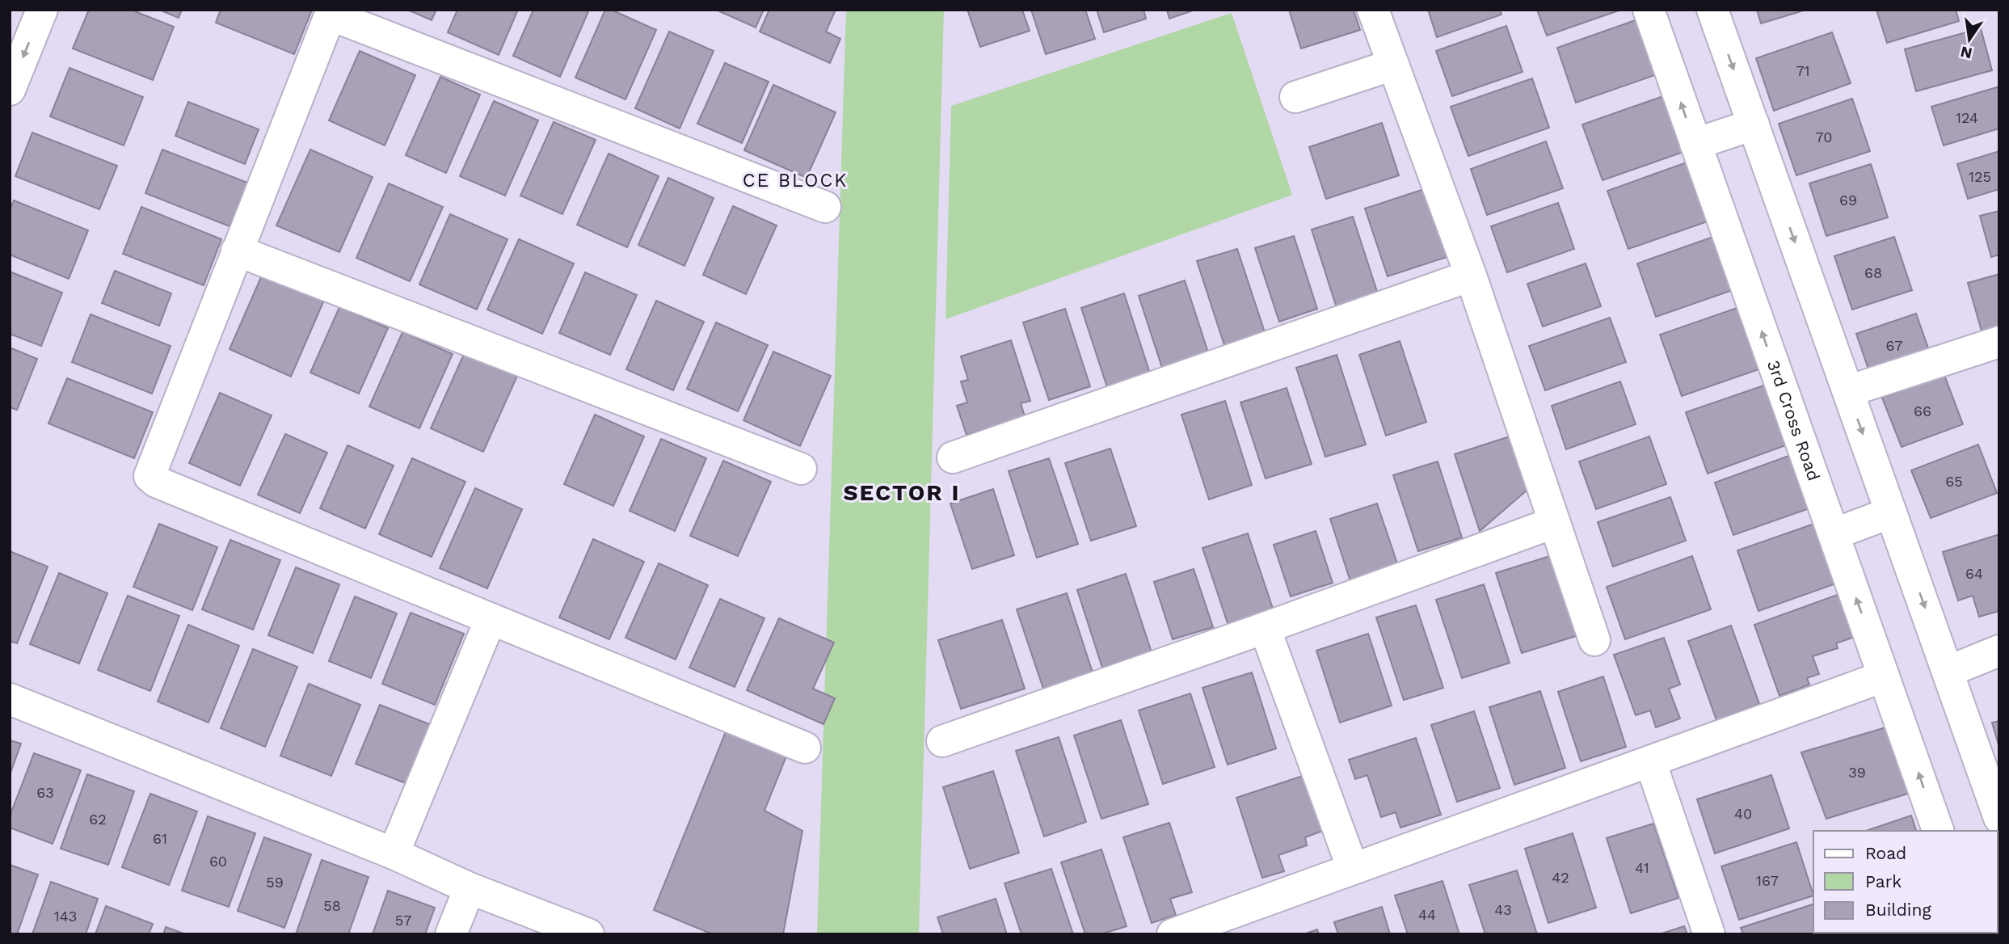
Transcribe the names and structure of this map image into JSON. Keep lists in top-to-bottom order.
{
  "streets": {
    "street": ["3rd Cross Road"]
  },
  "districts": ["CE BLOCK", "SECTOR I"],
  "house_numbers": [
    "71",
    "124",
    "70",
    "125",
    "69",
    "68",
    "67",
    "66",
    "65",
    "64",
    "39",
    "63",
    "40",
    "62",
    "61",
    "60",
    "41",
    "42",
    "167",
    "59",
    "58",
    "43",
    "44",
    "143",
    "57"
  ],
  "legend": ["Road", "Park", "Building"],
  "north": "bottom"
}
